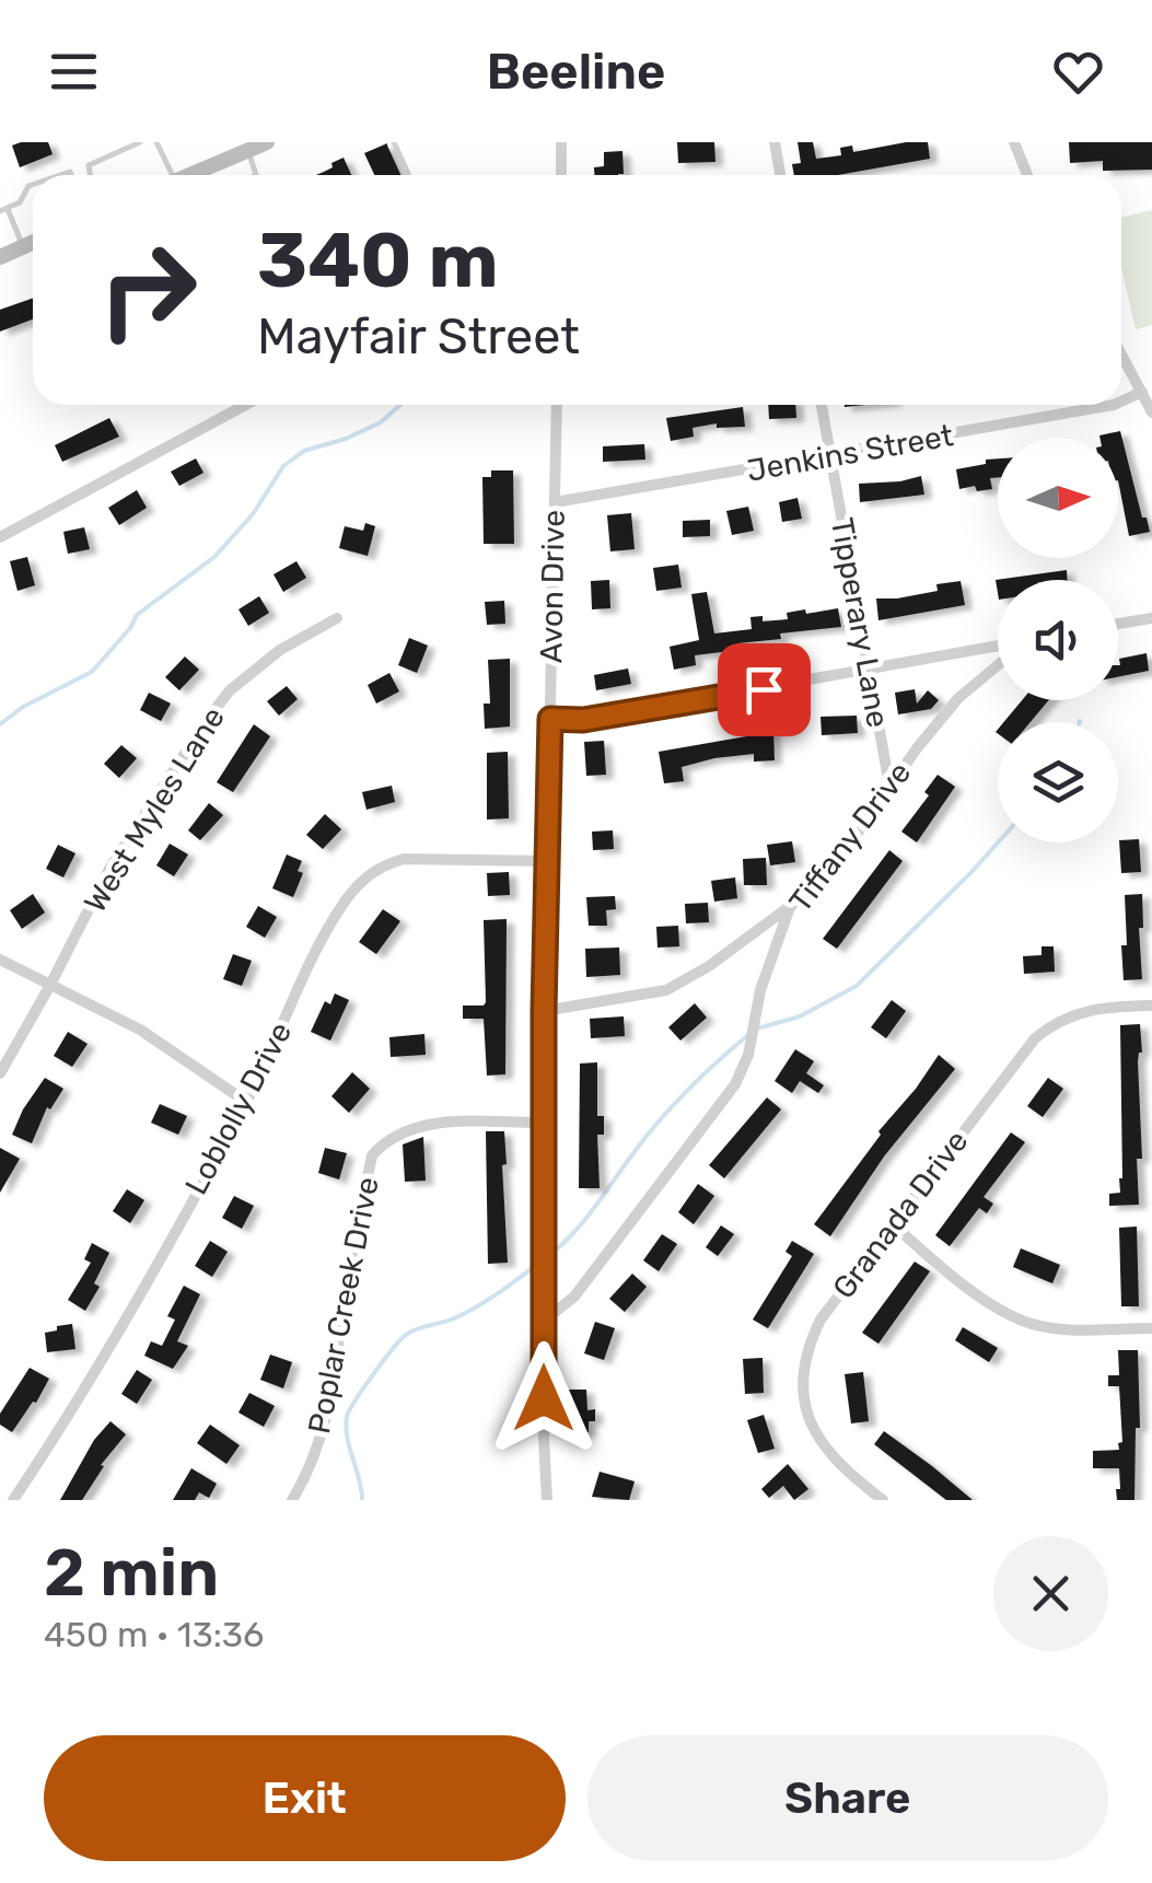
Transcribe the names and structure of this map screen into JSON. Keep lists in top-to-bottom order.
{
  "streets": {
    "street": [
      "Jenkins Street",
      "Avon Drive",
      "Tipperary Lane",
      "West Myles Lane",
      "Tiffany Drive",
      "Loblolly Drive",
      "Granada Drive",
      "Poplar Creek Drive"
    ]
  },
  "crossings": [
    ["Jenkins Street", "Avon Drive"],
    ["Jenkins Street", "Tipperary Lane"],
    ["Avon Drive", "Tiffany Drive"],
    ["Avon Drive", "Loblolly Drive"],
    ["Avon Drive", "Poplar Creek Drive"],
    ["Tipperary Lane", "Tiffany Drive"]
  ],
  "north": "right",
  "page": {
    "header": "Beeline",
    "turn": ["340 m", "Mayfair Street"],
    "heading": ["2 min", "450 m · 13:36"],
    "buttons": ["Exit", "Share"]
  }
}
